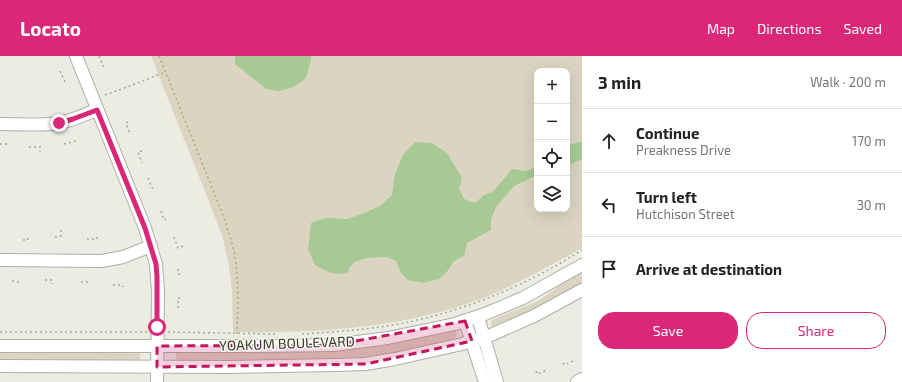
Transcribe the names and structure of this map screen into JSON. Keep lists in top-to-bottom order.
{
  "streets": {
    "street": ["YOAKUM BOULEVARD"]
  },
  "page": {
    "header": "Locato",
    "nav": ["Map", "Directions", "Saved"],
    "heading": ["3 min", "Walk · 200 m"],
    "map_buttons": ["+", "−"],
    "list": [
      ["Continue", "Preakness Drive", "170 m"],
      ["Turn left", "Hutchison Street", "30 m"],
      "Arrive at destination"
    ],
    "buttons": ["Save", "Share"]
  }
}
